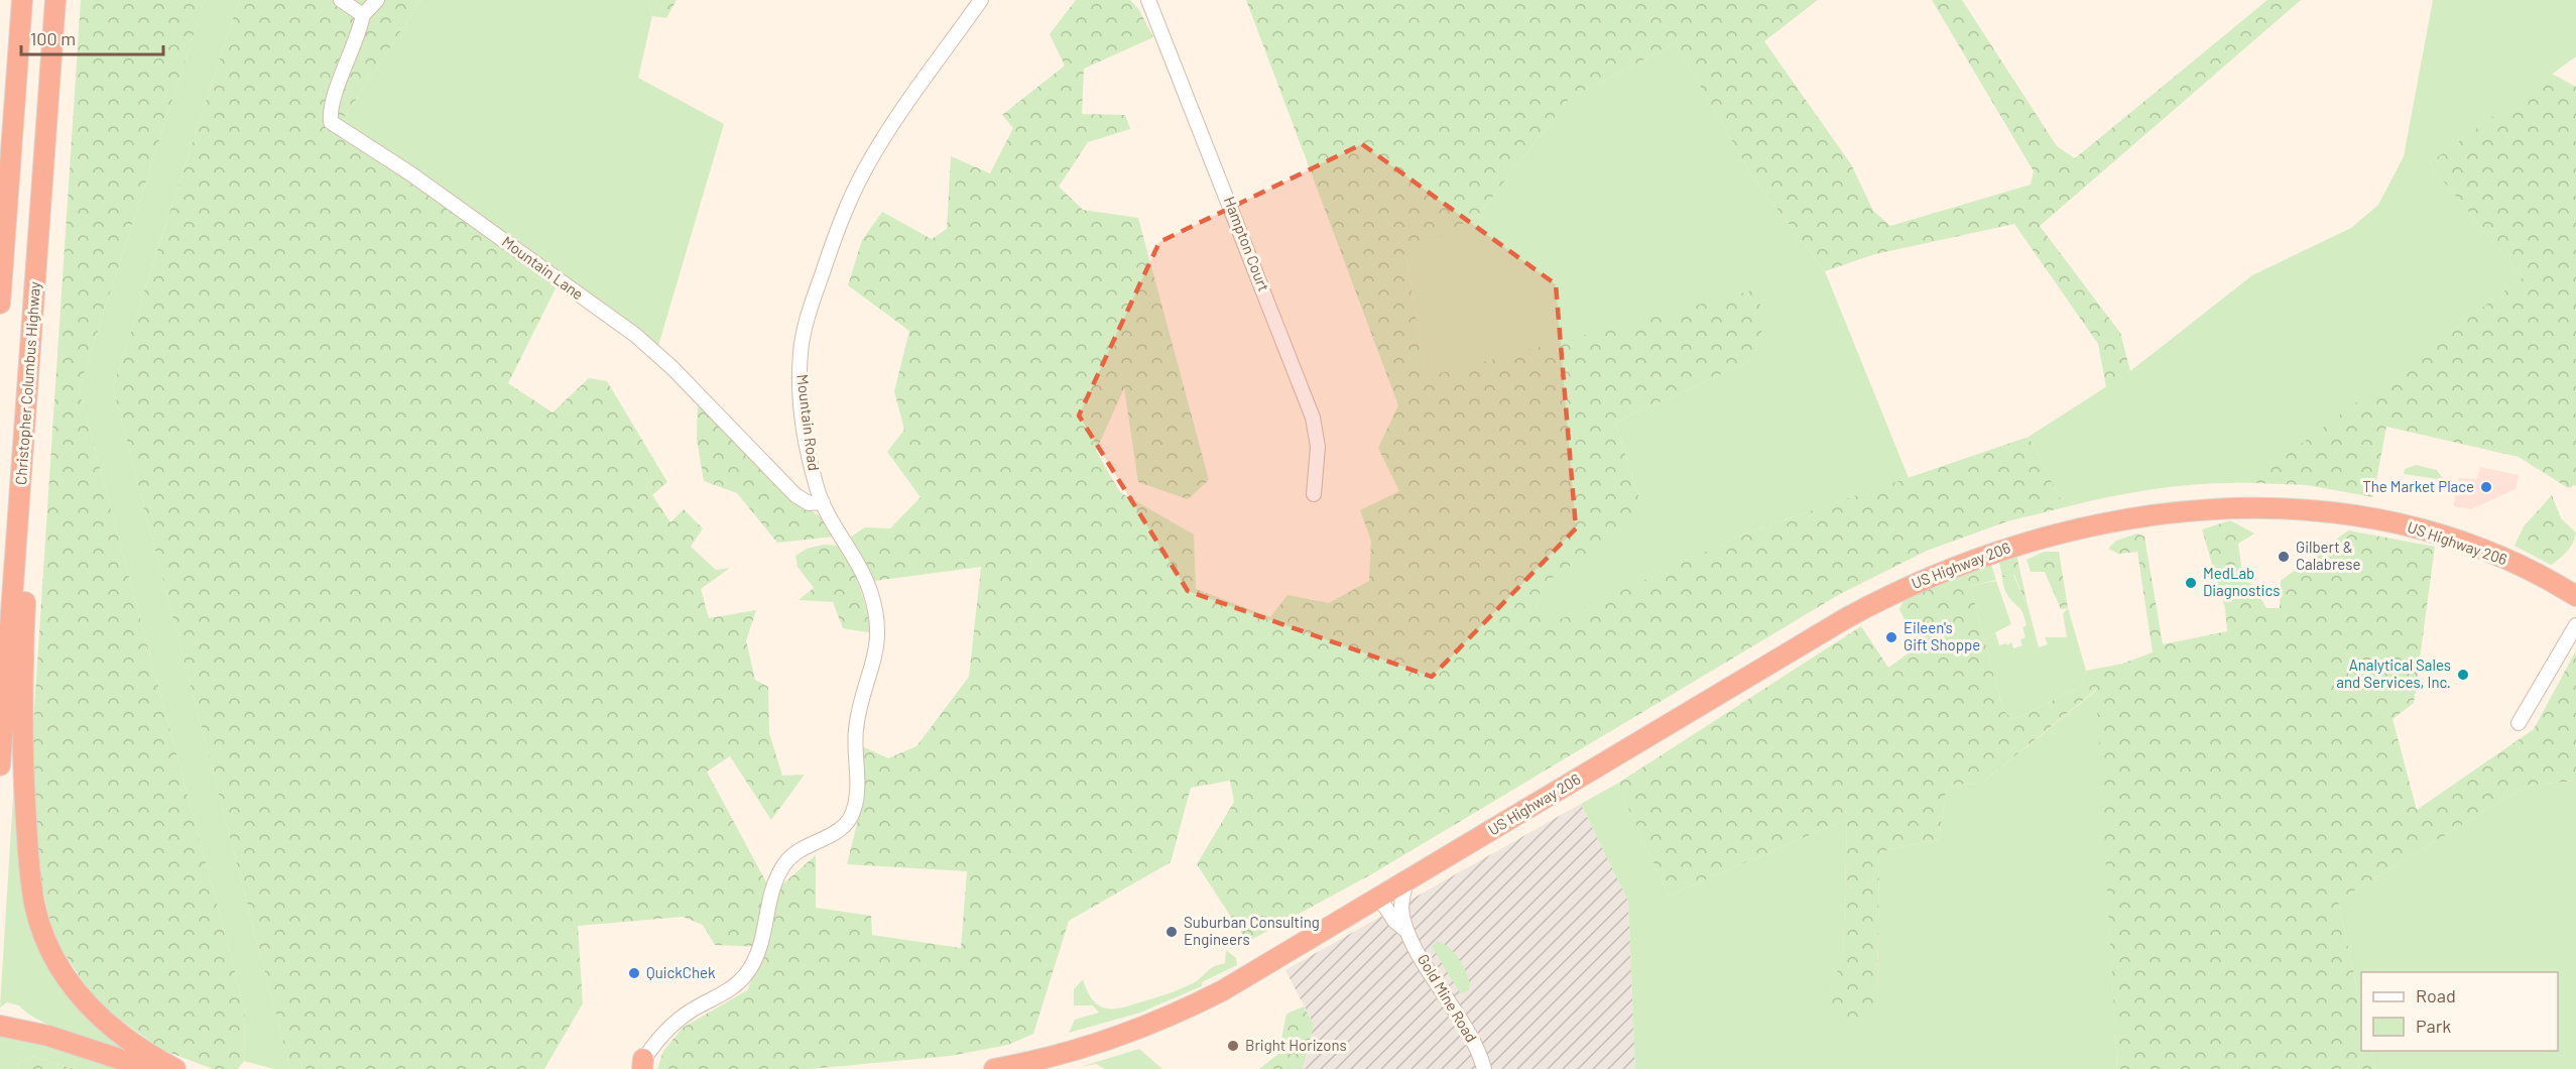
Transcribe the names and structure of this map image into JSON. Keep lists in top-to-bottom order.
{
  "streets": {
    "highway": ["Christopher Columbus Highway", "US Highway 206"],
    "street": [
      "Hampton Court",
      "Mountain Lane",
      "Mountain Road",
      "Gold Mine Road"
    ]
  },
  "crossings": [
    ["Mountain Lane", "Mountain Road"],
    ["US Highway 206", "Gold Mine Road"]
  ],
  "places": [
    "The Market Place",
    "Gilbert & Calabrese",
    "MedLab Diagnostics",
    "Eileen's Gift Shoppe",
    "Analytical Sales and Services, Inc.",
    "Suburban Consulting Engineers",
    "QuickChek",
    "Bright Horizons"
  ],
  "legend": ["Road", "Park"],
  "scale_bar": "100 m"
}
